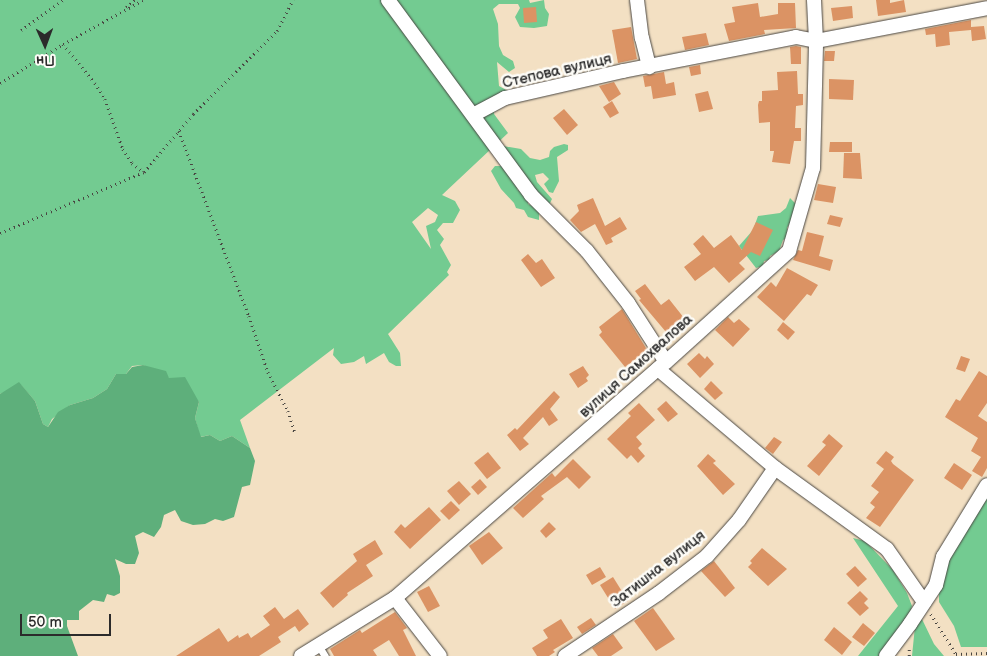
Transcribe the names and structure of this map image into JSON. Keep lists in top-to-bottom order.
{
  "streets": {
    "street": ["Степова вулиця", "вулиця Самохвалова", "Затишна вулиця"]
  },
  "crossings": [
    ["Степова вулиця", "вулиця Самохвалова"]
  ],
  "scale_bar": "50 m",
  "north": "bottom"
}
